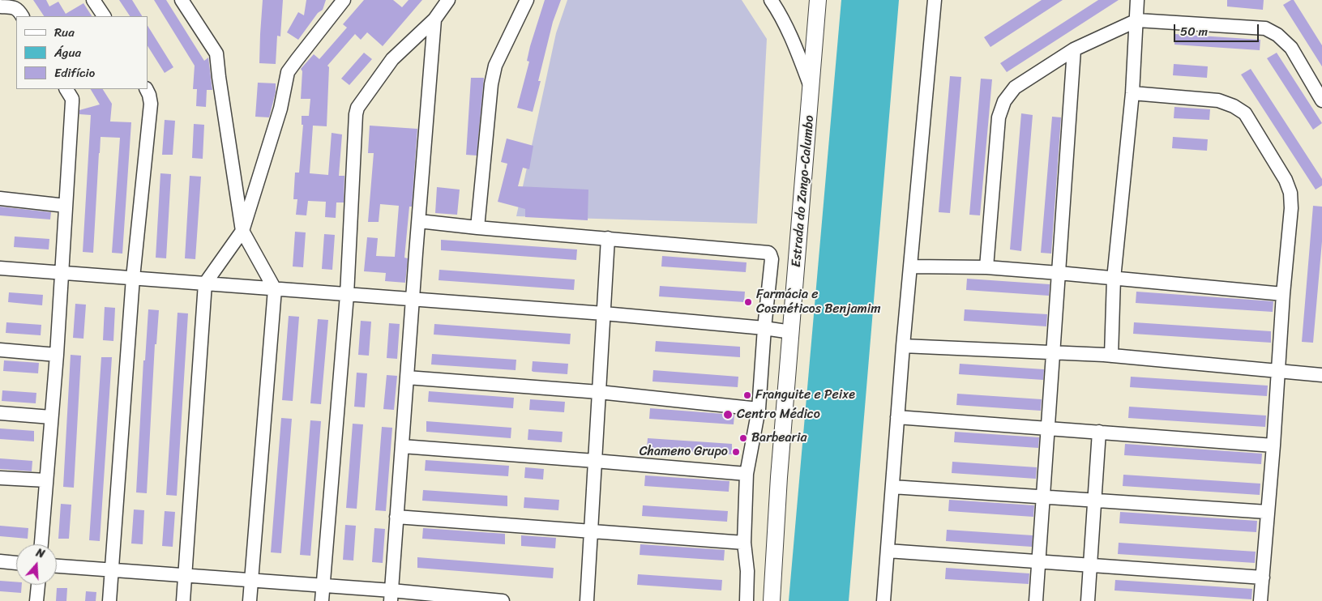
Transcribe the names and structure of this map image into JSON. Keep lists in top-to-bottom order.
{
  "streets": {
    "main road": ["Estrada do Zango-Calumbo"]
  },
  "places": [
    "Farmácia e Cosméticos Benjamim",
    "Franguite e Peixe",
    "Centro Médico",
    "Barbearia",
    "Chameno Grupo"
  ],
  "legend": ["Rua", "Água", "Edifício"],
  "scale_bar": "50 m",
  "north": "top"
}
